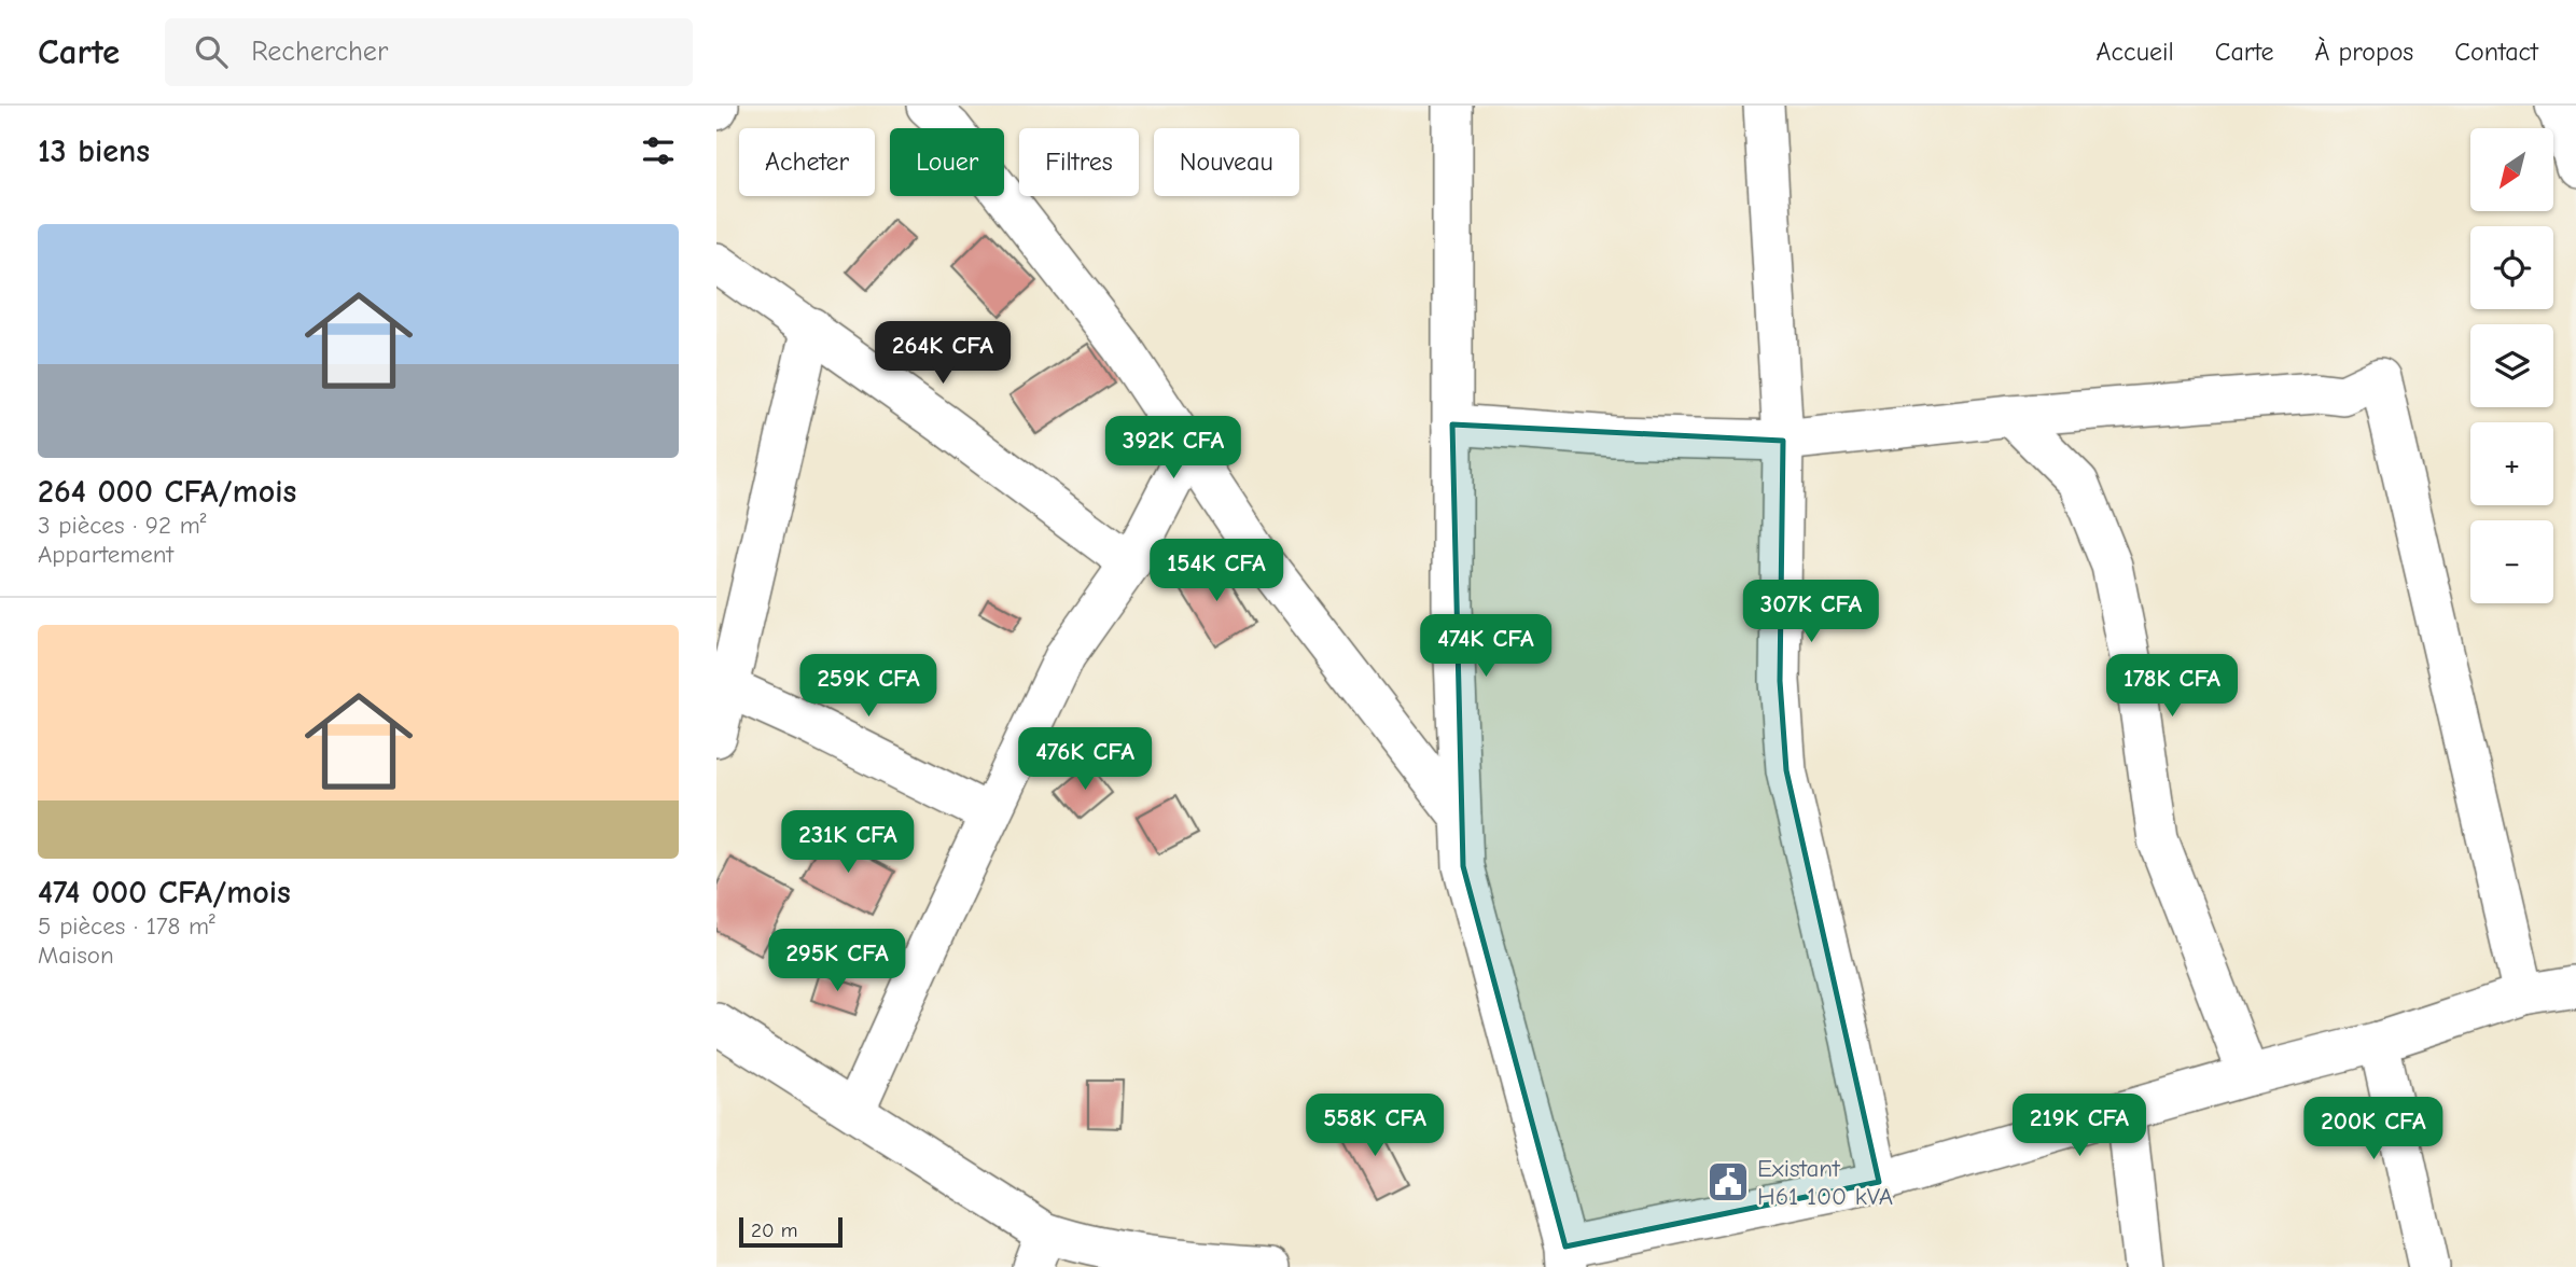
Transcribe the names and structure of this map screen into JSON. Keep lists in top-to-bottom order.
{
  "places": {
    "public building": ["Existant H61 100 kVA"]
  },
  "scale_bar": "20 m",
  "north": "bottom left",
  "page": {
    "header": "Carte",
    "search": "Rechercher",
    "nav": [
      "Accueil",
      "Carte",
      "À propos",
      "Contact"
    ],
    "heading": "13 biens",
    "map_buttons": ["+", "−"],
    "chip": [
      "Acheter",
      "Louer",
      "Filtres",
      "Nouveau"
    ],
    "list": [
      {
        "name": "264 000 CFA/mois",
        "note": "3 pièces · 92 m² · Appartement"
      },
      {
        "name": "474 000 CFA/mois",
        "note": "5 pièces · 178 m² · Maison"
      }
    ],
    "price": [
      "264K CFA",
      "392K CFA",
      "154K CFA",
      "307K CFA",
      "474K CFA",
      "259K CFA",
      "178K CFA",
      "476K CFA",
      "231K CFA",
      "295K CFA",
      "558K CFA",
      "219K CFA",
      "200K CFA"
    ],
    "scale": "20 m"
  }
}
